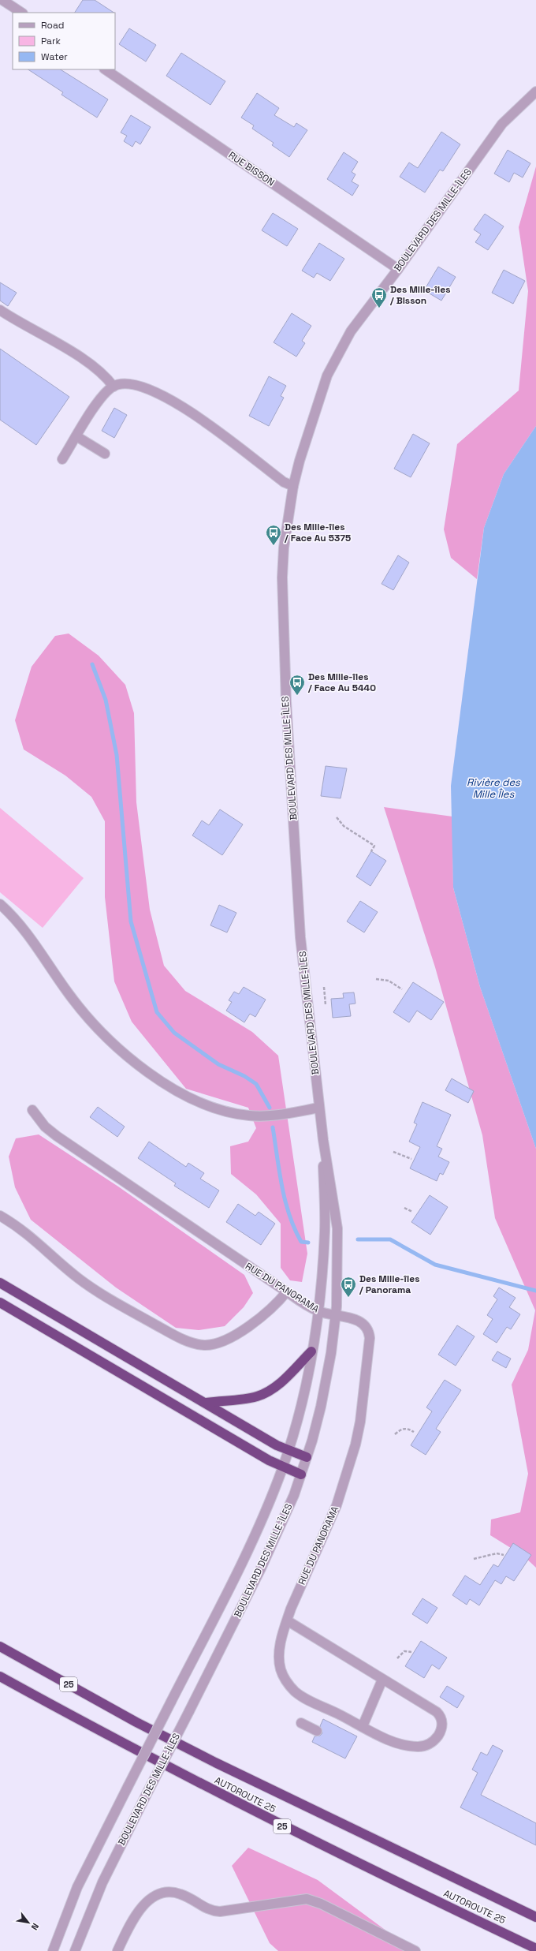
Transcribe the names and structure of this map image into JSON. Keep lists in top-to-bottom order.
{
  "streets": {
    "highway": ["25", "AUTOROUTE 25"],
    "street": ["RUE BISSON", "BOULEVARD DES MILLE-ÎLES", "RUE DU PANORAMA"]
  },
  "crossings": [
    ["RUE BISSON", "BOULEVARD DES MILLE-ÎLES"],
    ["BOULEVARD DES MILLE-ÎLES", "RUE DU PANORAMA"]
  ],
  "water": ["Rivière des Mille Îles"],
  "places": {
    "bus stop": [
      "Des Mille-îles / Bisson",
      "Des Mille-îles / Face Au 5375",
      "Des Mille-îles / Face Au 5440",
      "Des Mille-îles / Panorama"
    ]
  },
  "legend": ["Road", "Park", "Water"],
  "north": "bottom right"
}
